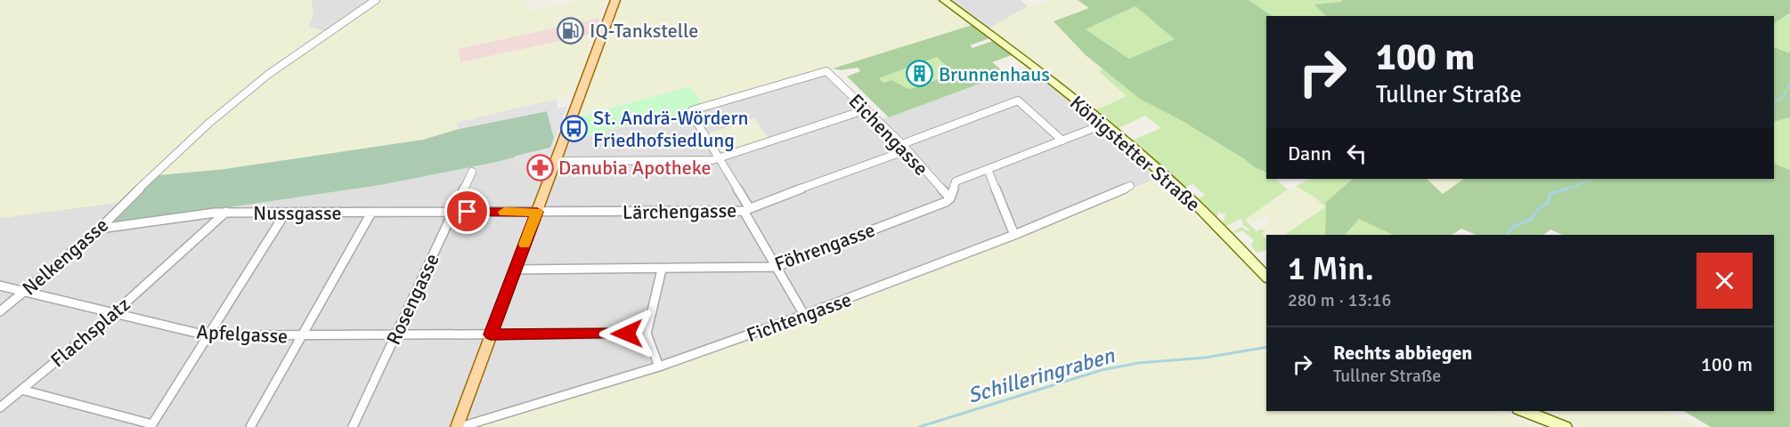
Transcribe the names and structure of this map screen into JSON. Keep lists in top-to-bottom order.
{
  "streets": {
    "main road": ["Königstetter Straße"],
    "street": [
      "Eichengasse",
      "Lärchengasse",
      "Nussgasse",
      "Föhrengasse",
      "Nelkengasse",
      "Rosengasse",
      "Fichtengasse",
      "Flachsplatz",
      "Apfelgasse"
    ]
  },
  "crossings": [
    ["Eichengasse", "Lärchengasse"],
    ["Eichengasse", "Föhrengasse"],
    ["Lärchengasse", "Nussgasse"],
    ["Nussgasse", "Nelkengasse"],
    ["Nussgasse", "Rosengasse"],
    ["Nussgasse", "Flachsplatz"],
    ["Nelkengasse", "Apfelgasse"],
    ["Rosengasse", "Apfelgasse"],
    ["Flachsplatz", "Apfelgasse"]
  ],
  "water": ["Schilleringraben"],
  "places": {
    "fuel station": ["IQ-Tankstelle"],
    "building": ["Brunnenhaus"],
    "bus stop": ["St. Andrä-Wördern Friedhofsiedlung"],
    "pharmacy": ["Danubia Apotheke"]
  },
  "page": {
    "turn": ["100 m", "Tullner Straße"],
    "then": "Dann",
    "heading": ["1 Min.", "280 m · 13:16"],
    "list": [
      {
        "name": "Rechts abbiegen",
        "note": "Tullner Straße",
        "value": "100 m"
      }
    ]
  }
}
